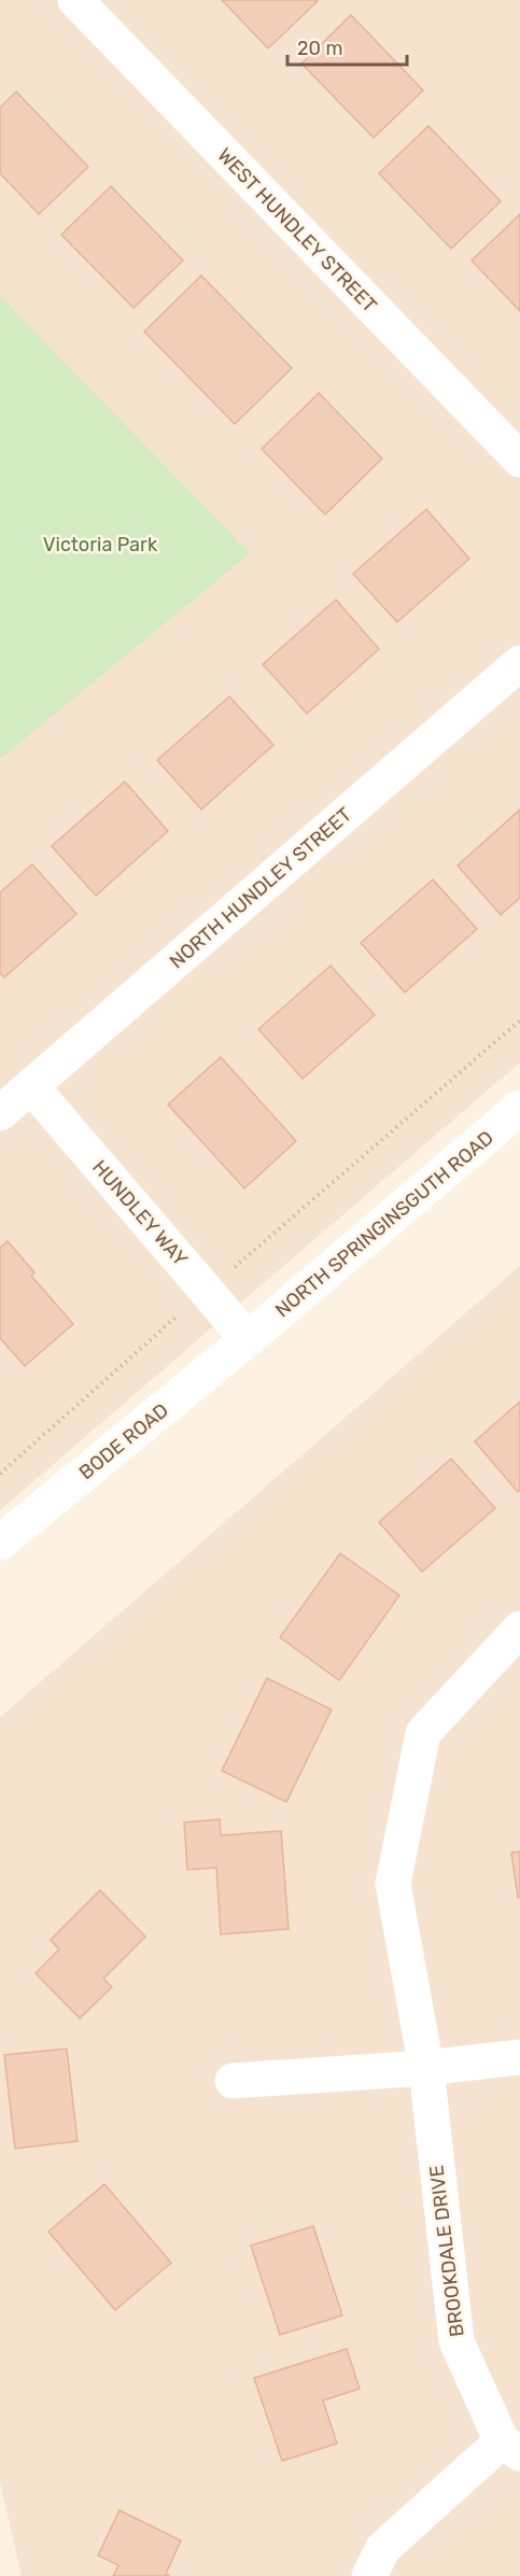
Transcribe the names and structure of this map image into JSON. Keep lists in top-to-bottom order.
{
  "streets": {
    "street": [
      "WEST HUNDLEY STREET",
      "NORTH HUNDLEY STREET",
      "HUNDLEY WAY",
      "NORTH SPRINGINSGUTH ROAD",
      "BODE ROAD",
      "BROOKDALE DRIVE"
    ]
  },
  "crossings": [
    ["NORTH HUNDLEY STREET", "HUNDLEY WAY"],
    ["HUNDLEY WAY", "NORTH SPRINGINSGUTH ROAD"],
    ["HUNDLEY WAY", "BODE ROAD"],
    ["NORTH SPRINGINSGUTH ROAD", "BODE ROAD"]
  ],
  "parks": ["Victoria Park"],
  "scale_bar": "20 m"
}
